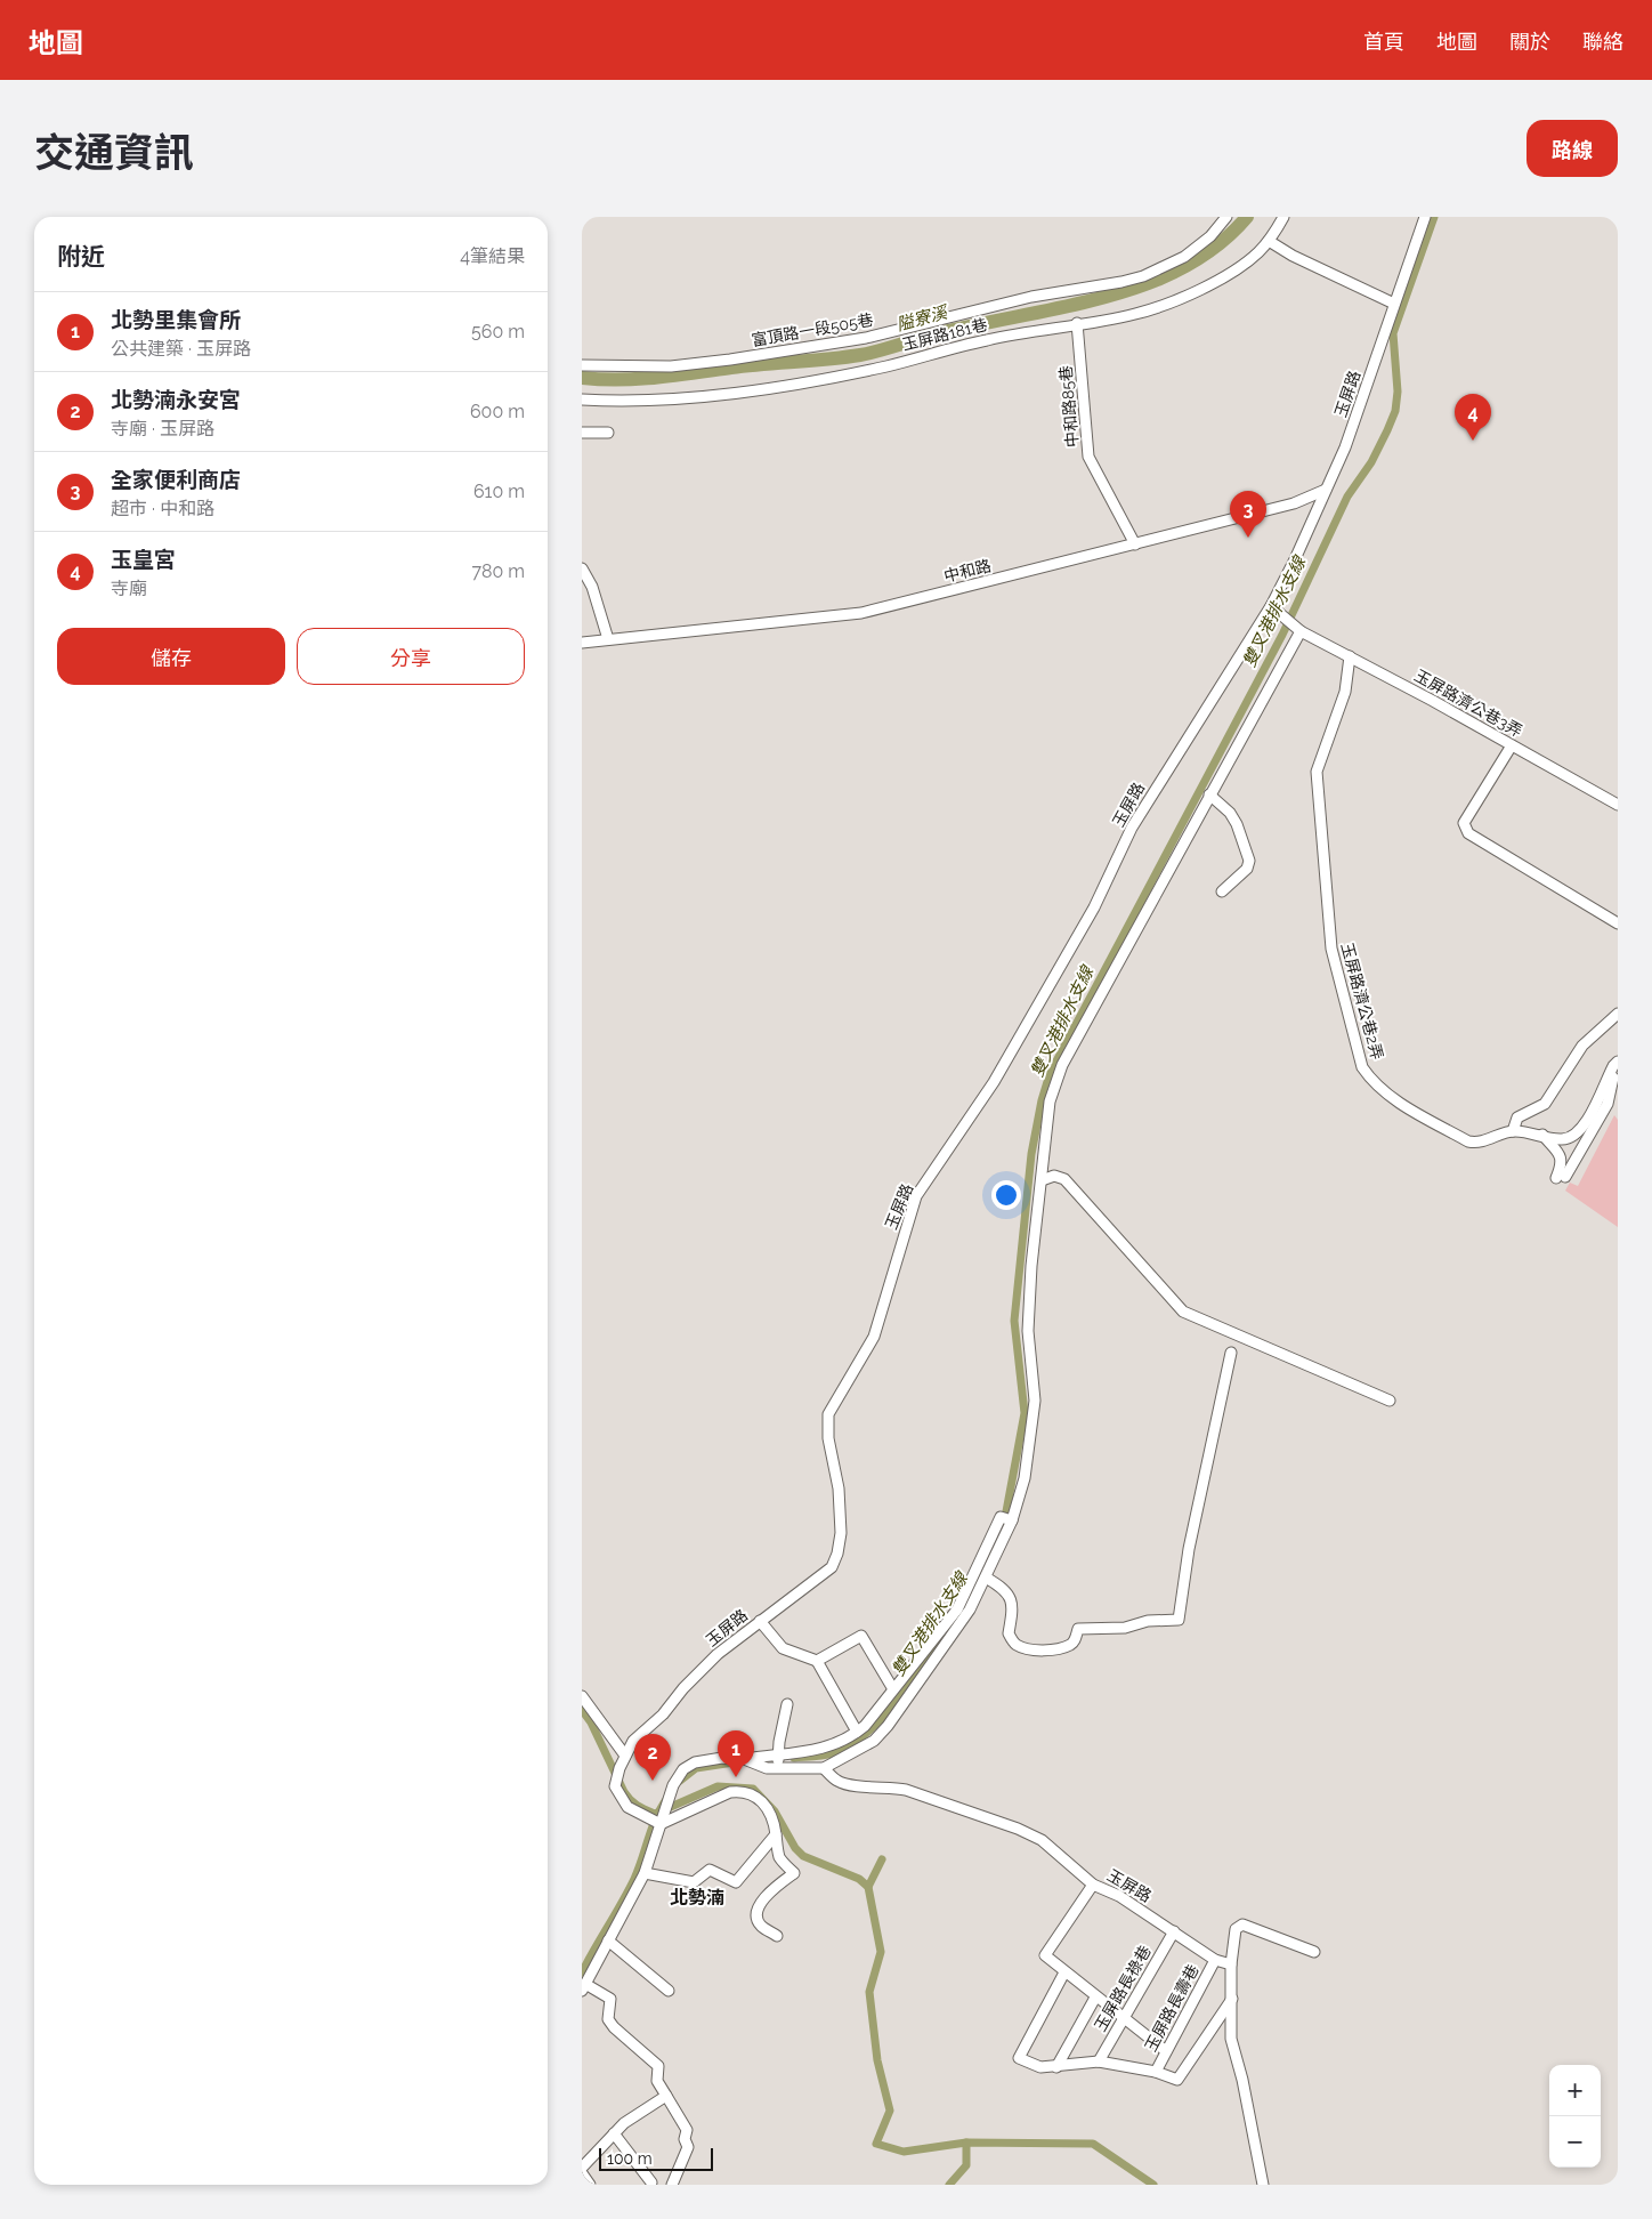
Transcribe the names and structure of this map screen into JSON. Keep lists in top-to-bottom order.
{
  "streets": {
    "street": [
      "富頂路一段505巷",
      "玉屏路181巷",
      "玉屏路",
      "中和路85巷",
      "中和路",
      "玉屏路濟公巷3弄",
      "玉屏路濟公巷2弄",
      "玉屏路長祿巷",
      "玉屏路長壽巷"
    ]
  },
  "crossings": [
    ["玉屏路181巷", "中和路85巷"],
    ["玉屏路", "中和路"],
    ["玉屏路", "玉屏路長祿巷"],
    ["玉屏路", "玉屏路長壽巷"],
    ["中和路85巷", "中和路"],
    ["玉屏路濟公巷3弄", "玉屏路濟公巷2弄"]
  ],
  "districts": ["北勢湳"],
  "water": ["隘寮溪", "雙叉港排水支線"],
  "scale_bar": "100 m",
  "page": {
    "header": "地圖",
    "nav": [
      "首頁",
      "地圖",
      "關於",
      "聯絡"
    ],
    "title": "交通資訊",
    "buttons": [
      "路線",
      ["儲存", "分享"]
    ],
    "heading": ["附近", "4筆結果"],
    "list": [
      {
        "mark": "1",
        "name": "北勢里集會所",
        "note": "公共建築 · 玉屏路",
        "value": "560 m"
      },
      {
        "mark": "2",
        "name": "北勢湳永安宮",
        "note": "寺廟 · 玉屏路",
        "value": "600 m"
      },
      {
        "mark": "3",
        "name": "全家便利商店",
        "note": "超市 · 中和路",
        "value": "610 m"
      },
      {
        "mark": "4",
        "name": "玉皇宮",
        "note": "寺廟",
        "value": "780 m"
      }
    ],
    "pins": [
      "4",
      "3",
      "1",
      "2"
    ],
    "map_buttons": ["+", "−"],
    "scale": "100 m"
  }
}
